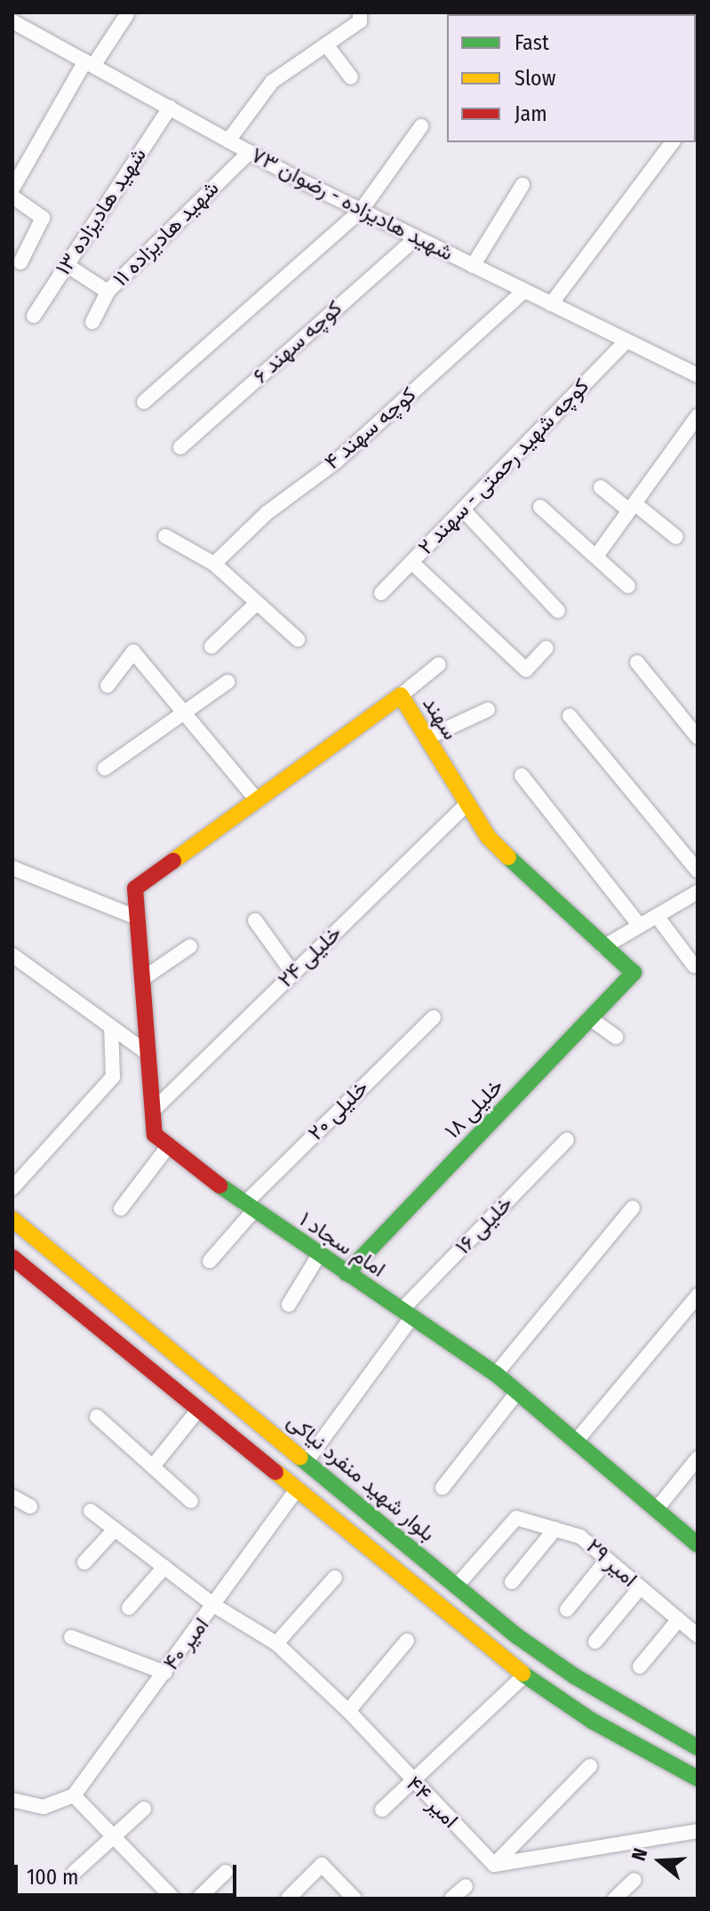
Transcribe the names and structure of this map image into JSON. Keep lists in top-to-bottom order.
{
  "streets": {
    "street": [
      "شهید هادیزاده - رضوان ۷۳",
      "شهید هادیزاده ۱۳",
      "شهید هادیزاده ۱۱",
      "کوچه سهند ۶",
      "کوچه سهند ۴",
      "کوچه شهید رحمتی - سهند ۲",
      "سهند",
      "خلیلی ۲۴",
      "خلیلی ۱۸",
      "خلیلی ۲۰",
      "خلیلی ۱۶",
      "امام سجاد ۱",
      "بلوار شهید منفرد نیاکی",
      "امیر ۲۹",
      "امیر ۴۰",
      "امیر ۴۴"
    ]
  },
  "crossings": [
    ["شهید هادیزاده - رضوان ۷۳", "شهید هادیزاده ۱۳"],
    ["شهید هادیزاده - رضوان ۷۳", "شهید هادیزاده ۱۱"],
    ["شهید هادیزاده - رضوان ۷۳", "کوچه سهند ۶"],
    ["شهید هادیزاده - رضوان ۷۳", "کوچه سهند ۴"],
    ["شهید هادیزاده - رضوان ۷۳", "کوچه شهید رحمتی - سهند ۲"],
    ["سهند", "خلیلی ۲۴"],
    ["سهند", "خلیلی ۱۸"],
    ["سهند", "امام سجاد ۱"],
    ["خلیلی ۲۴", "امام سجاد ۱"],
    ["خلیلی ۱۸", "امام سجاد ۱"],
    ["خلیلی ۲۰", "امام سجاد ۱"],
    ["خلیلی ۱۶", "امام سجاد ۱"],
    ["خلیلی ۱۶", "بلوار شهید منفرد نیاکی"],
    ["بلوار شهید منفرد نیاکی", "امیر ۲۹"],
    ["امیر ۴۰", "امیر ۴۴"]
  ],
  "legend": ["Fast", "Slow", "Jam"],
  "scale_bar": "100 m",
  "north": "left"
}
